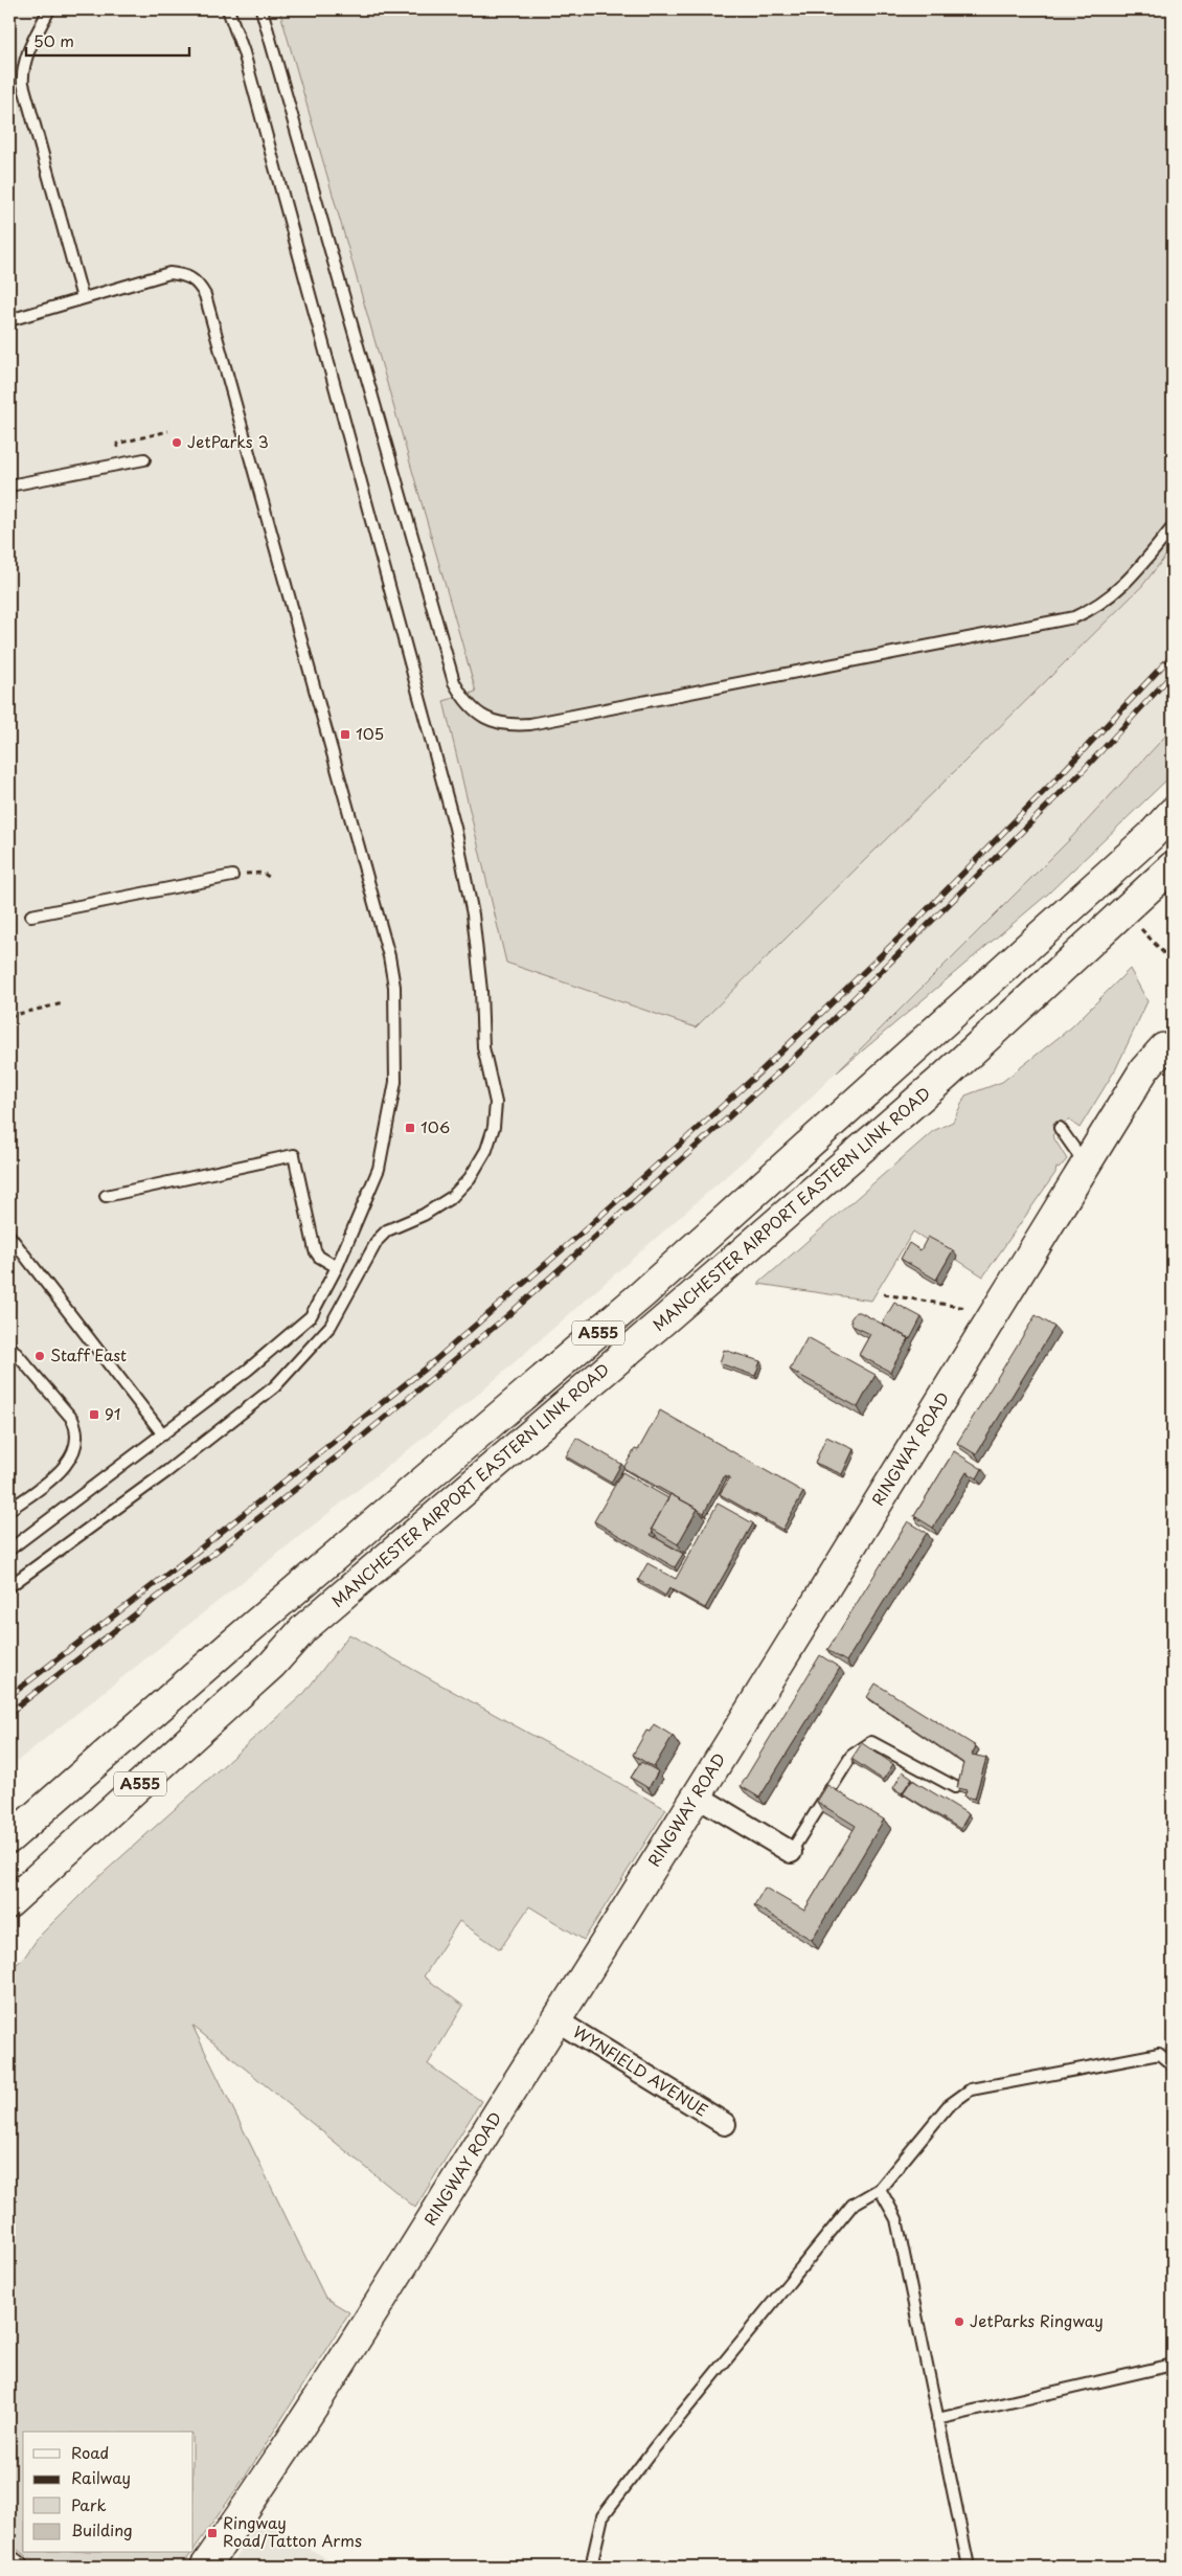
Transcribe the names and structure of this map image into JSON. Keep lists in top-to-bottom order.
{
  "streets": {
    "main road": ["MANCHESTER AIRPORT EASTERN LINK ROAD", "A555", "RINGWAY ROAD"],
    "street": ["WYNFIELD AVENUE"]
  },
  "crossings": [
    ["RINGWAY ROAD", "WYNFIELD AVENUE"]
  ],
  "places": {
    "other": ["JetParks 3", "Staff East", "JetParks Ringway"],
    "transit": [
      "105",
      "106",
      "91",
      "Ringway Road/Tatton Arms"
    ]
  },
  "legend": [
    "Road",
    "Railway",
    "Park",
    "Building"
  ],
  "scale_bar": "50 m"
}
